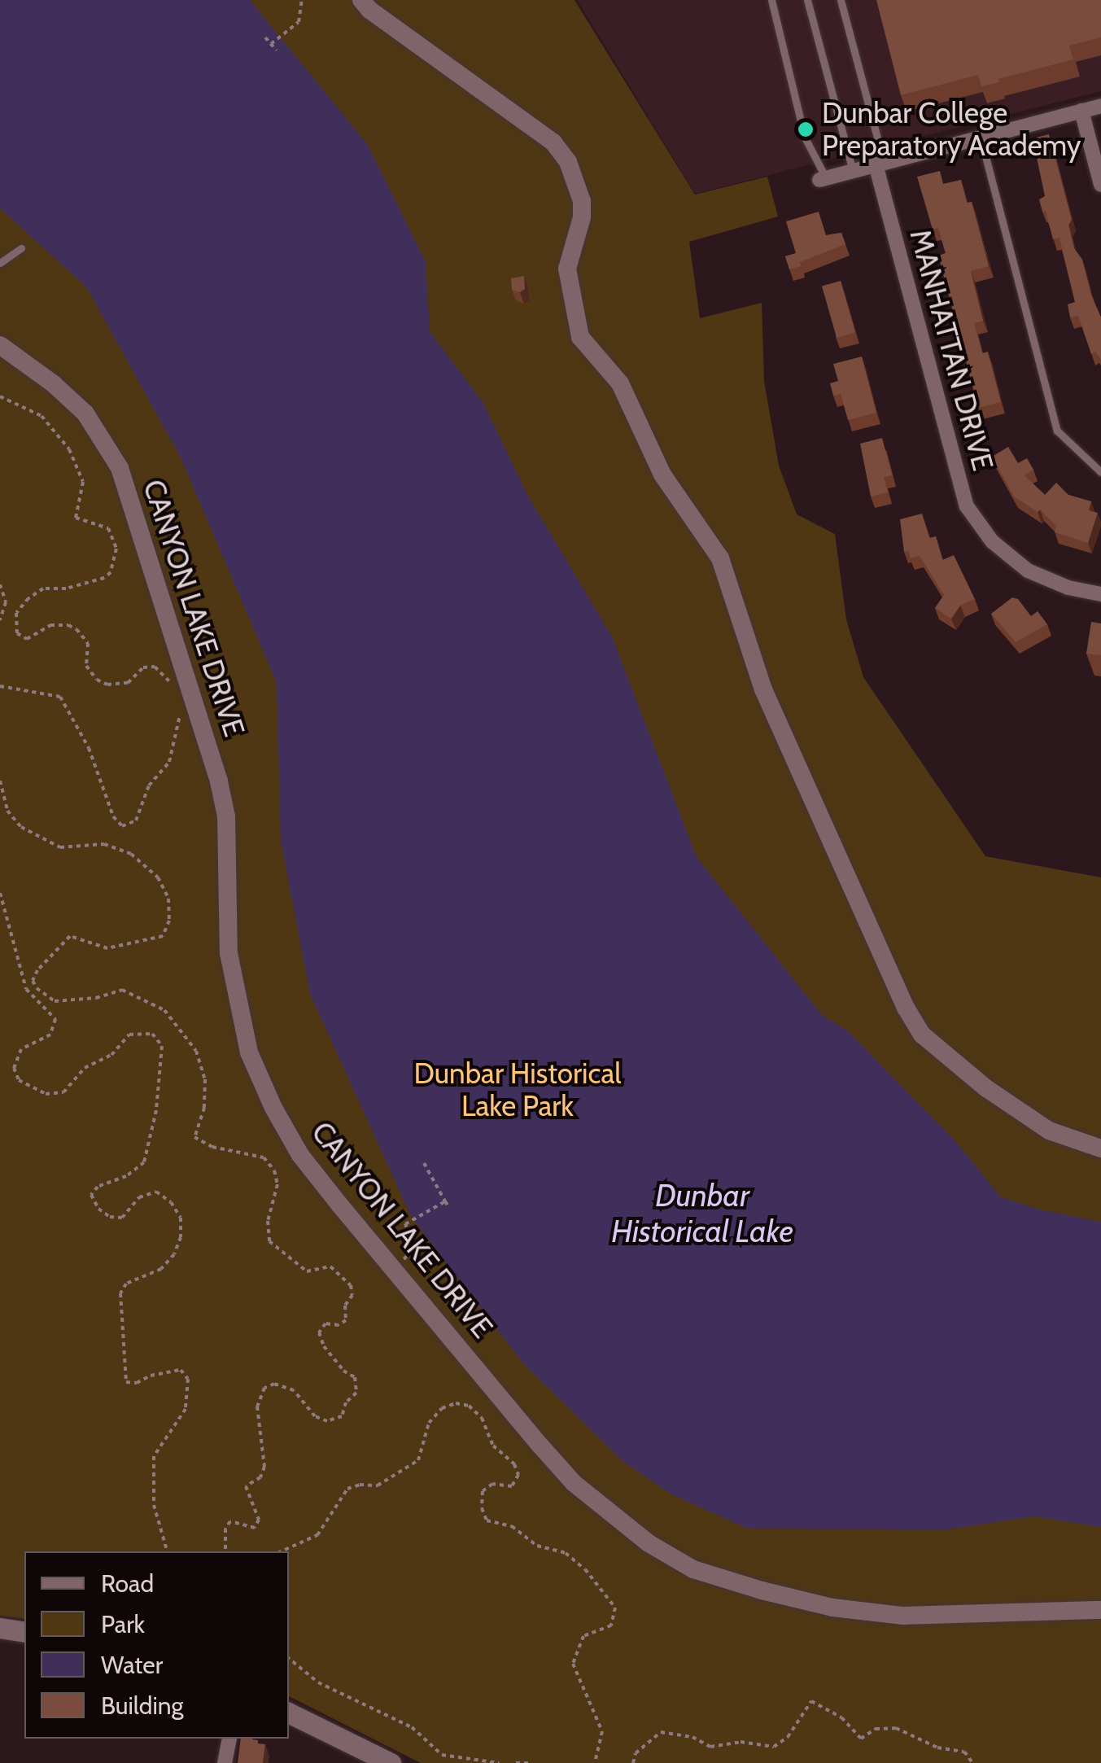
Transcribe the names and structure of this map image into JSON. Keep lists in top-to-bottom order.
{
  "streets": {
    "street": ["MANHATTAN DRIVE", "CANYON LAKE DRIVE"]
  },
  "water": ["Dunbar Historical Lake"],
  "parks": ["Dunbar Historical Lake Park"],
  "places": ["Dunbar College Preparatory Academy"],
  "legend": [
    "Road",
    "Park",
    "Water",
    "Building"
  ]
}
